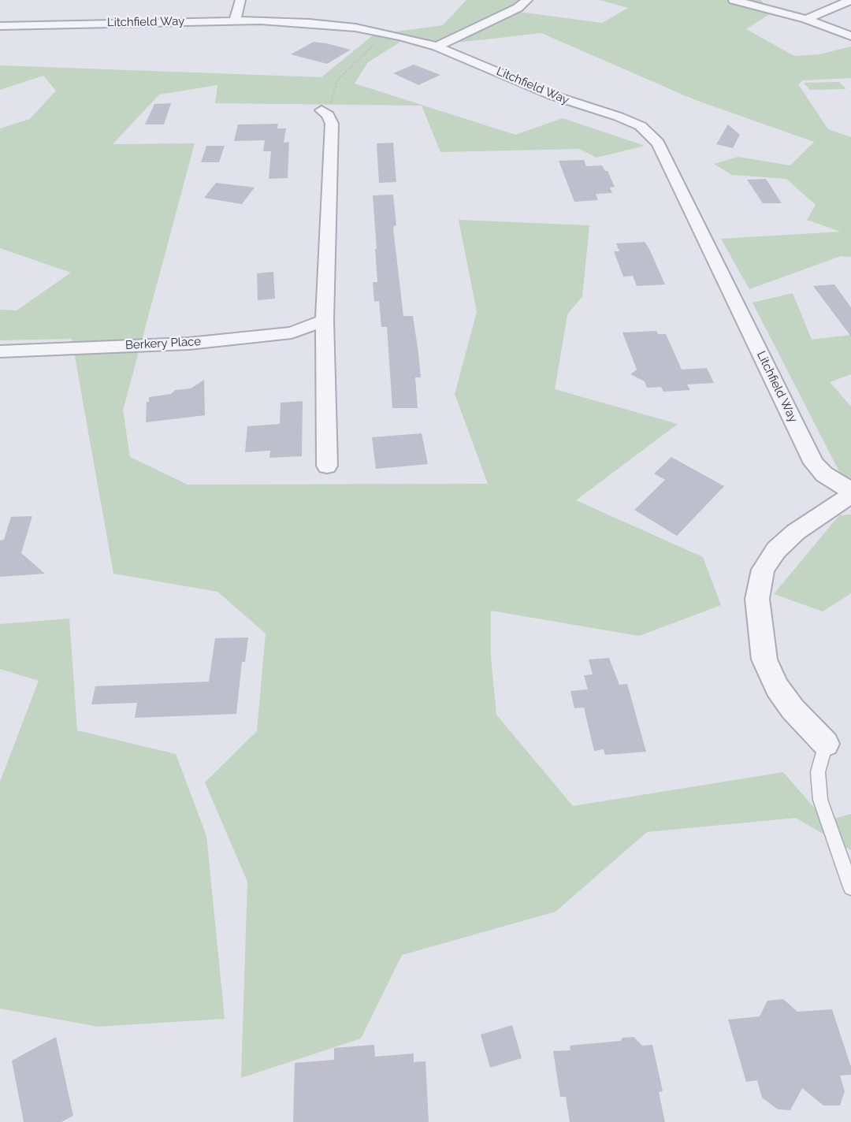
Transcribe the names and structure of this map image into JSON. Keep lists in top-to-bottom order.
{
  "streets": {
    "street": ["Litchfield Way", "Berkery Place"]
  }
}
